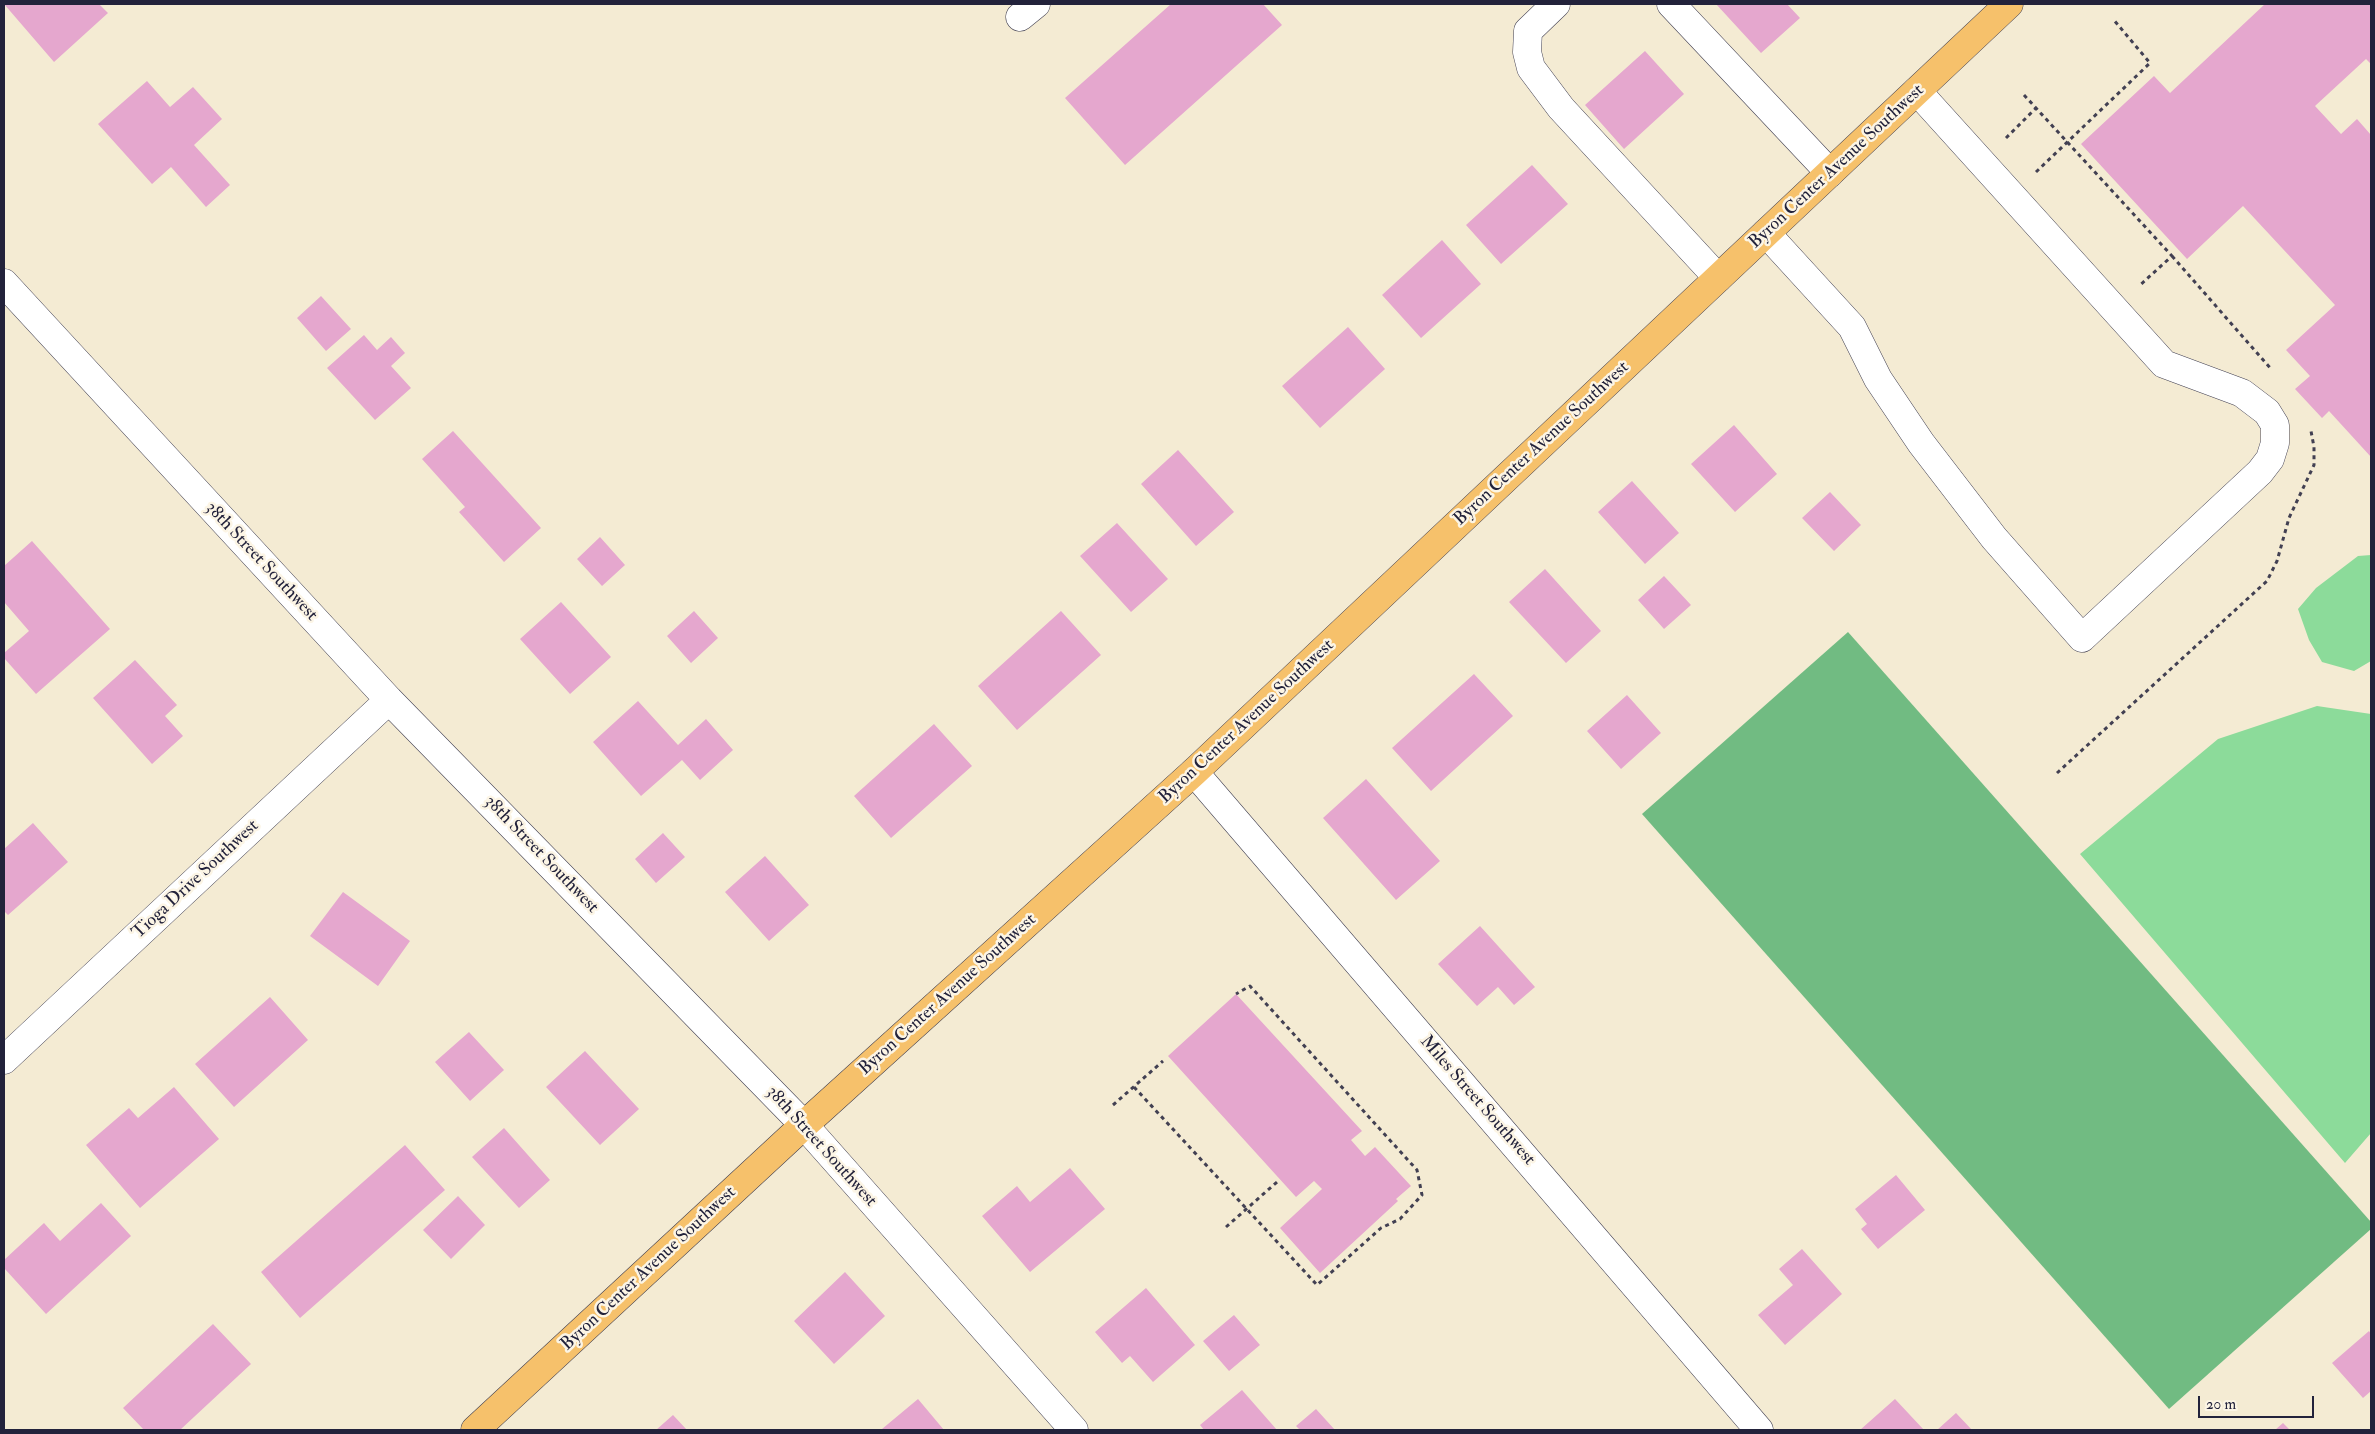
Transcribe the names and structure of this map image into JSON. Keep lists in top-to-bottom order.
{
  "streets": {
    "main road": ["Byron Center Avenue Southwest"],
    "street": ["38th Street Southwest", "Tioga Drive Southwest", "Miles Street Southwest"]
  },
  "crossings": [
    ["Byron Center Avenue Southwest", "38th Street Southwest"],
    ["Byron Center Avenue Southwest", "Miles Street Southwest"],
    ["38th Street Southwest", "Tioga Drive Southwest"]
  ],
  "scale_bar": "20 m"
}
